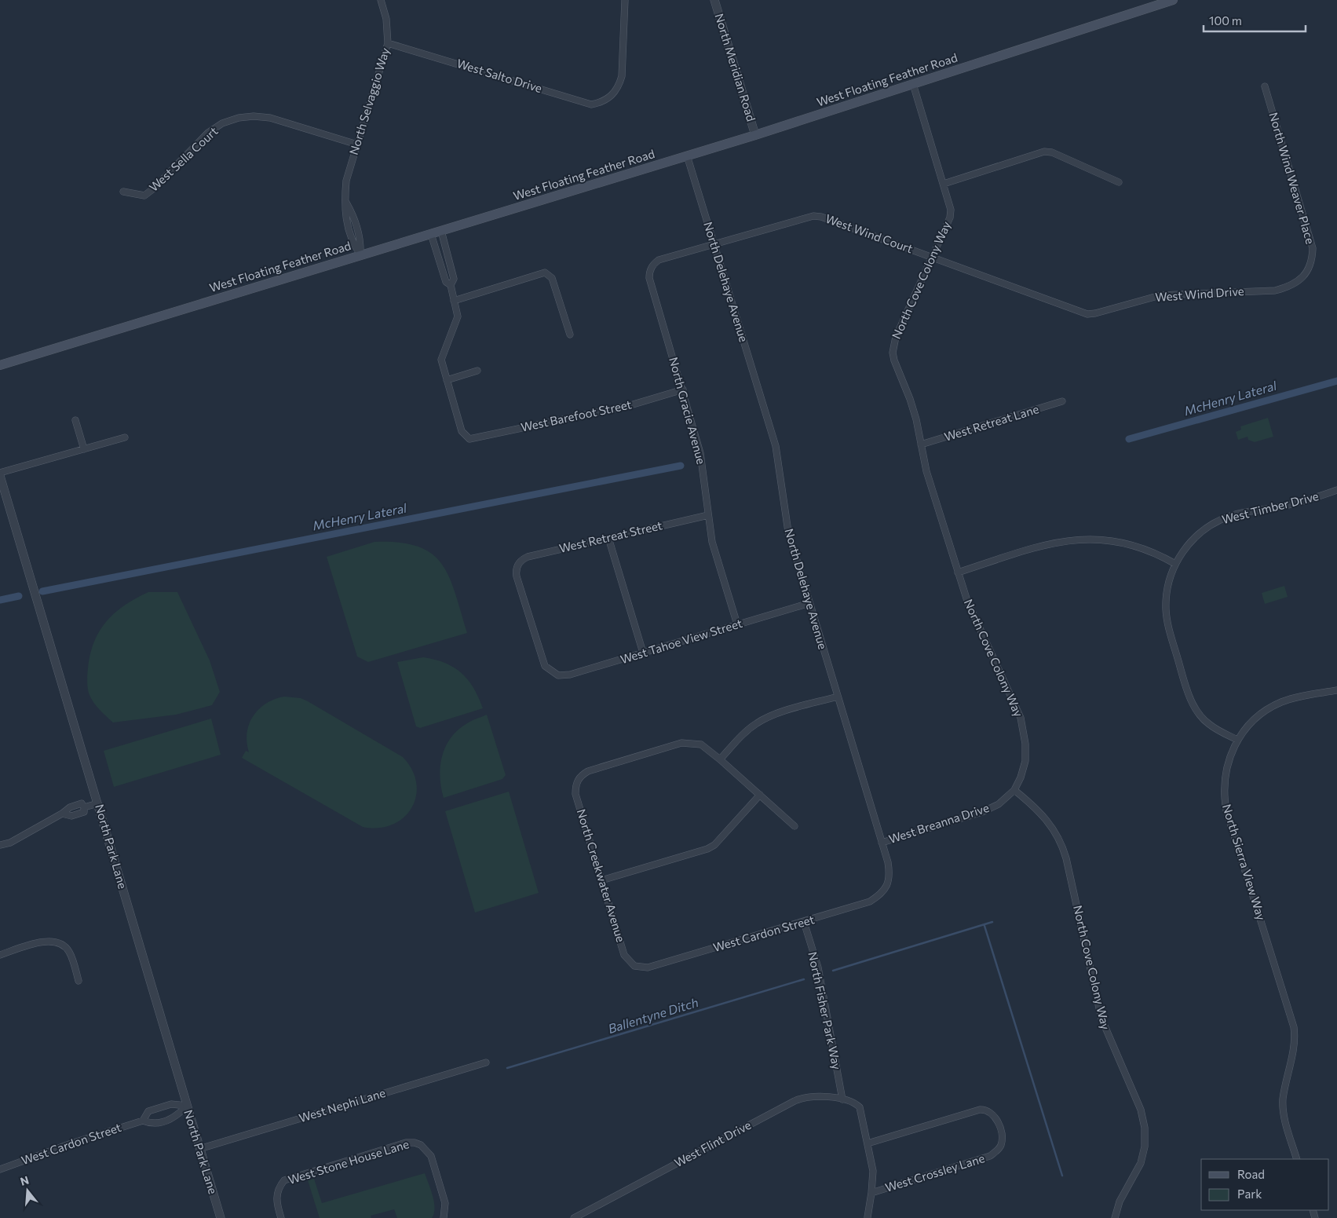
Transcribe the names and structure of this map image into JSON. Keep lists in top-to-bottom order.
{
  "streets": {
    "main road": ["West Floating Feather Road"],
    "street": [
      "North Meridian Road",
      "West Salto Drive",
      "North Selvaggio Way",
      "West Sella Court",
      "North Wind Weaver Place",
      "West Wind Court",
      "North Cove Colony Way",
      "North Delehaye Avenue",
      "West Wind Drive",
      "North Gracie Avenue",
      "West Barefoot Street",
      "West Retreat Lane",
      "West Timber Drive",
      "West Retreat Street",
      "West Tahoe View Street",
      "West Breanna Drive",
      "North Park Lane",
      "North Sierra View Way",
      "North Creekwater Avenue",
      "West Cardon Street",
      "North Fisher Park Way",
      "West Nephi Lane",
      "West Flint Drive",
      "West Stone House Lane",
      "West Crossley Lane"
    ]
  },
  "crossings": [
    ["North Meridian Road", "West Floating Feather Road"],
    ["West Salto Drive", "North Selvaggio Way"],
    ["West Floating Feather Road", "North Selvaggio Way"],
    ["West Floating Feather Road", "North Cove Colony Way"],
    ["West Floating Feather Road", "North Delehaye Avenue"],
    ["North Selvaggio Way", "West Sella Court"],
    ["North Wind Weaver Place", "West Wind Drive"],
    ["West Wind Court", "North Cove Colony Way"],
    ["West Wind Court", "North Delehaye Avenue"],
    ["West Wind Court", "West Wind Drive"],
    ["West Wind Court", "North Gracie Avenue"],
    ["North Cove Colony Way", "West Wind Drive"],
    ["North Cove Colony Way", "West Retreat Lane"],
    ["North Cove Colony Way", "West Breanna Drive"],
    ["North Delehaye Avenue", "West Tahoe View Street"],
    ["North Delehaye Avenue", "West Breanna Drive"],
    ["North Delehaye Avenue", "West Cardon Street"],
    ["North Gracie Avenue", "West Barefoot Street"],
    ["North Gracie Avenue", "West Retreat Street"],
    ["North Gracie Avenue", "West Tahoe View Street"],
    ["West Retreat Street", "West Tahoe View Street"],
    ["North Park Lane", "West Cardon Street"],
    ["North Park Lane", "West Nephi Lane"],
    ["North Creekwater Avenue", "West Cardon Street"],
    ["West Cardon Street", "North Fisher Park Way"],
    ["North Fisher Park Way", "West Flint Drive"],
    ["West Flint Drive", "West Crossley Lane"]
  ],
  "water": ["McHenry Lateral", "Ballentyne Ditch"],
  "legend": ["Road", "Park"],
  "scale_bar": "100 m",
  "north": "top"
}
